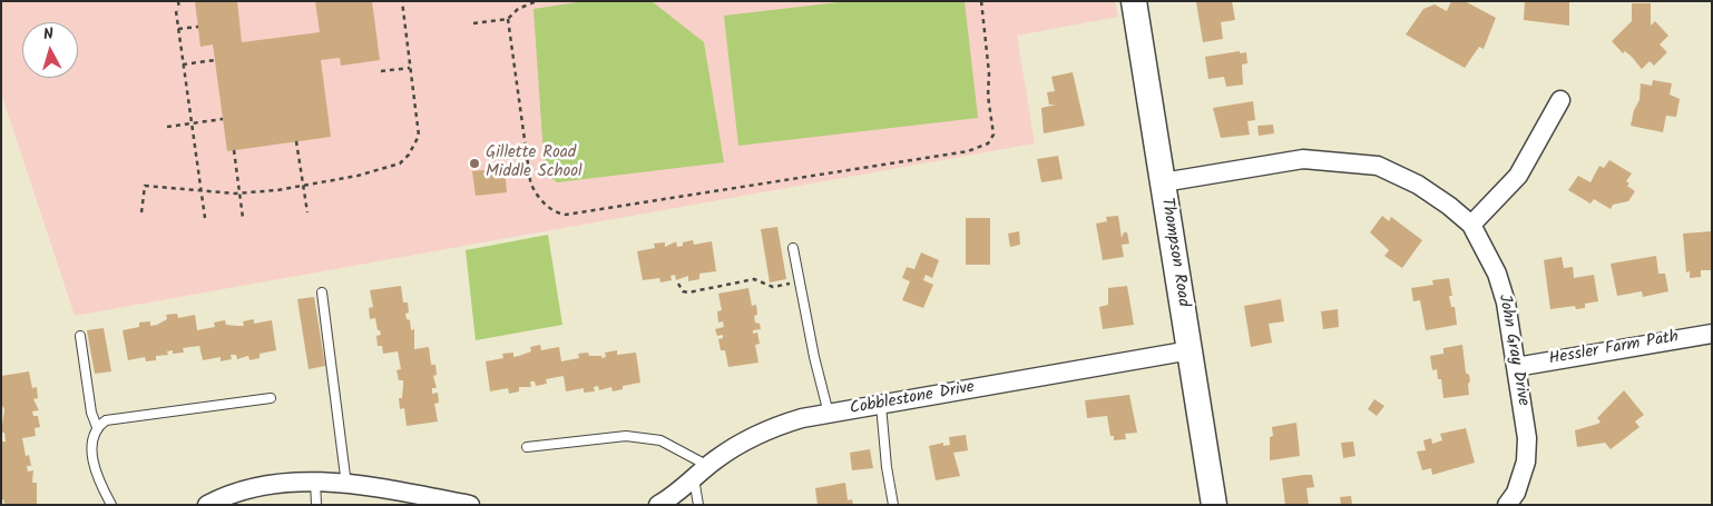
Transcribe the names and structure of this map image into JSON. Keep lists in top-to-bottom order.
{
  "streets": {
    "street": [
      "Thompson Road",
      "Hessler Farm Path",
      "John Gray Drive",
      "Cobblestone Drive"
    ]
  },
  "crossings": [
    ["Thompson Road", "John Gray Drive"],
    ["Thompson Road", "Cobblestone Drive"],
    ["Hessler Farm Path", "John Gray Drive"]
  ],
  "places": ["Gillette Road Middle School"],
  "north": "top"
}
